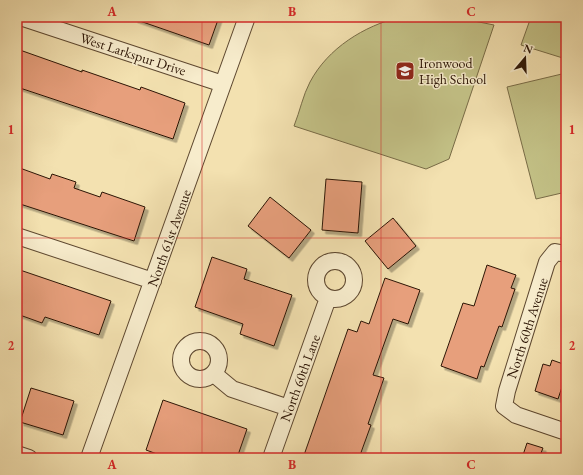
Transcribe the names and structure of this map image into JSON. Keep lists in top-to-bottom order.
{
  "streets": {
    "street": [
      "West Larkspur Drive",
      "North 61st Avenue",
      "North 60th Avenue",
      "North 60th Lane"
    ]
  },
  "crossings": [
    ["West Larkspur Drive", "North 61st Avenue"]
  ],
  "places": {
    "school or university": ["Ironwood High School"]
  },
  "north": "top",
  "grid": {
    "columns": ["A", "B", "C"],
    "rows": ["1", "2"]
  }
}
